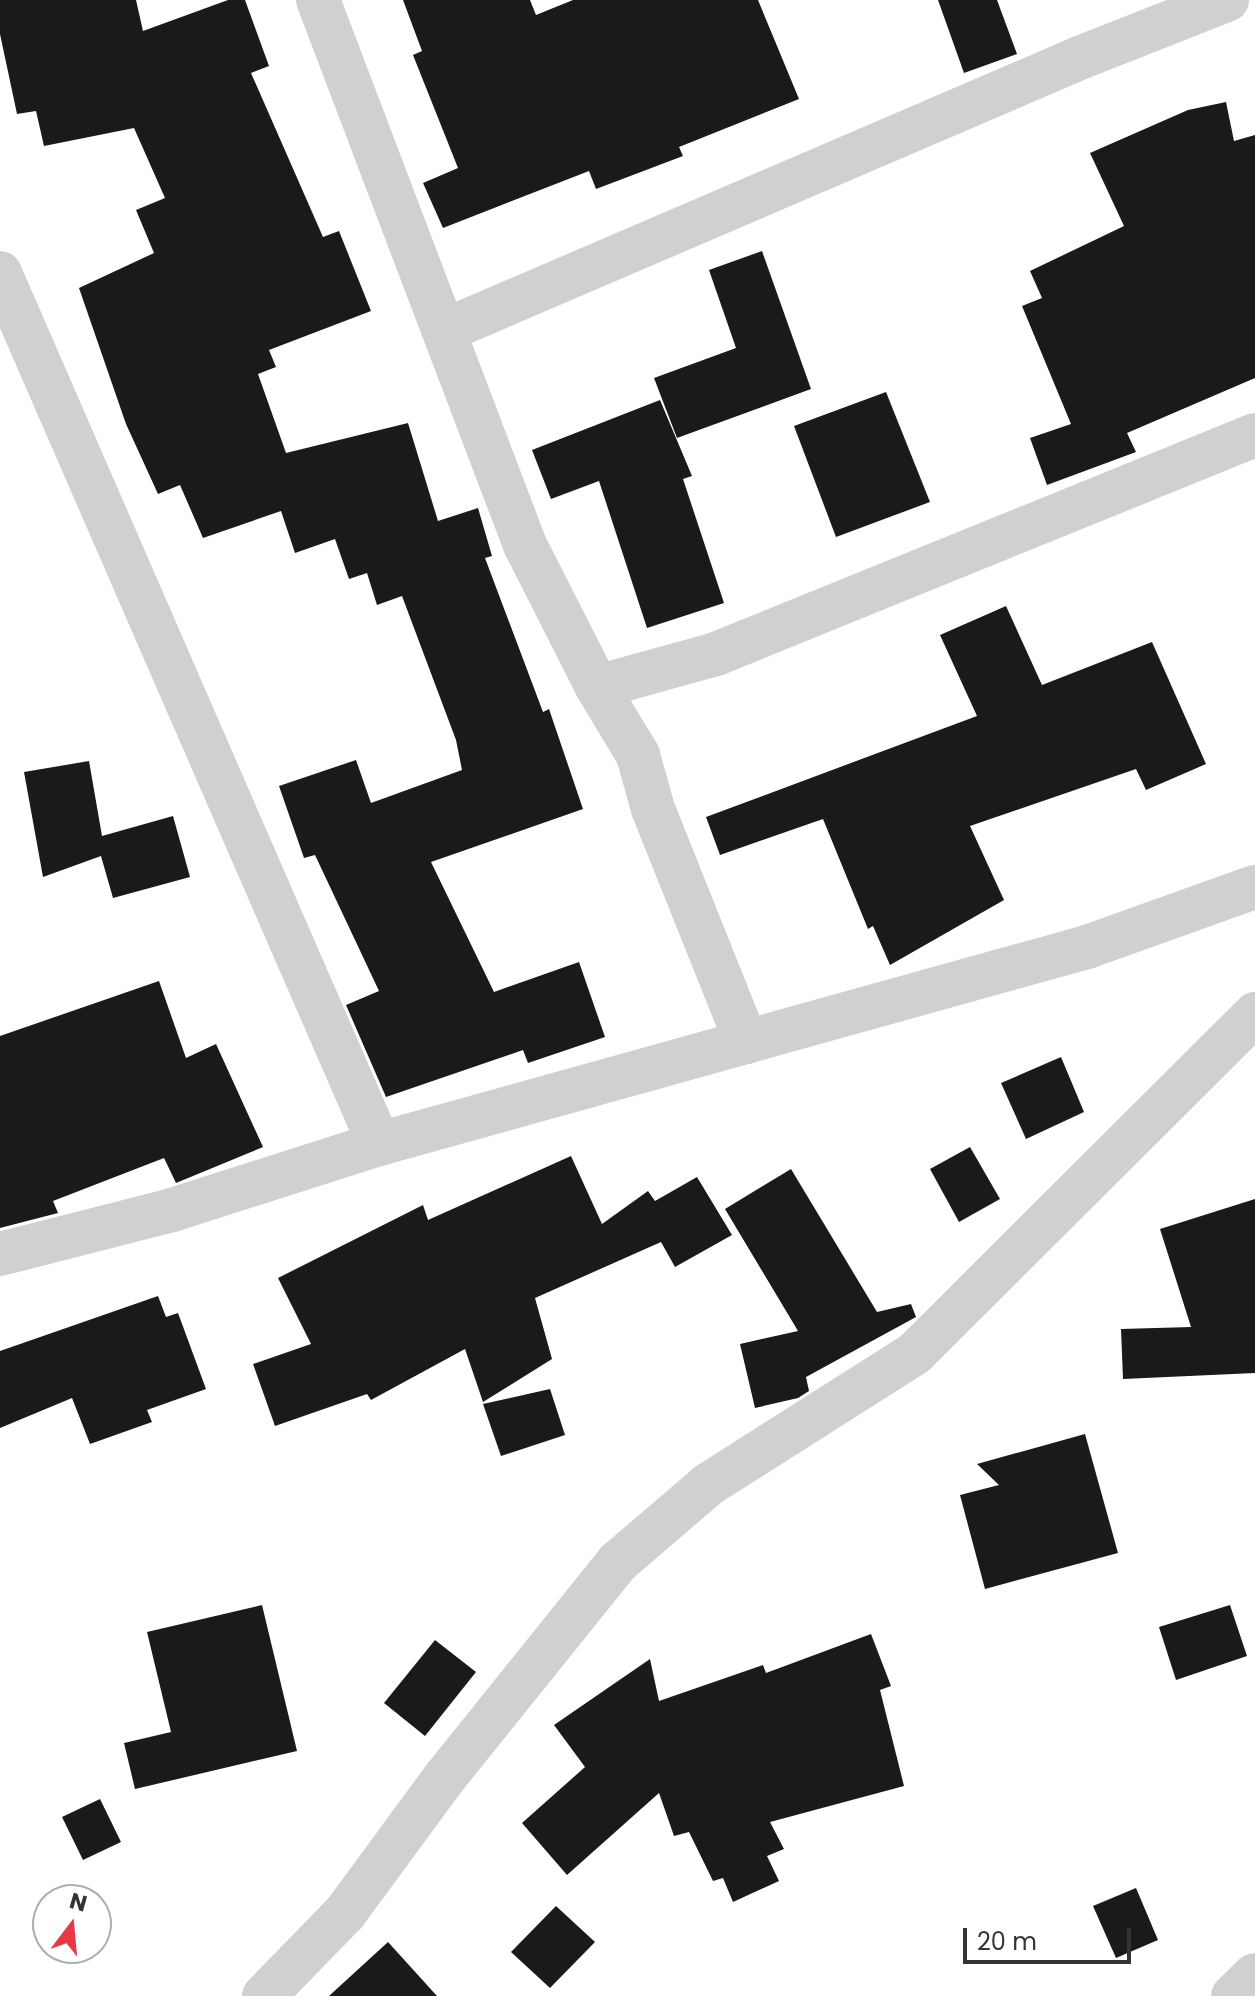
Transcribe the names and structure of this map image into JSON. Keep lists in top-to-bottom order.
{
  "scale_bar": "20 m",
  "north": "top"
}
